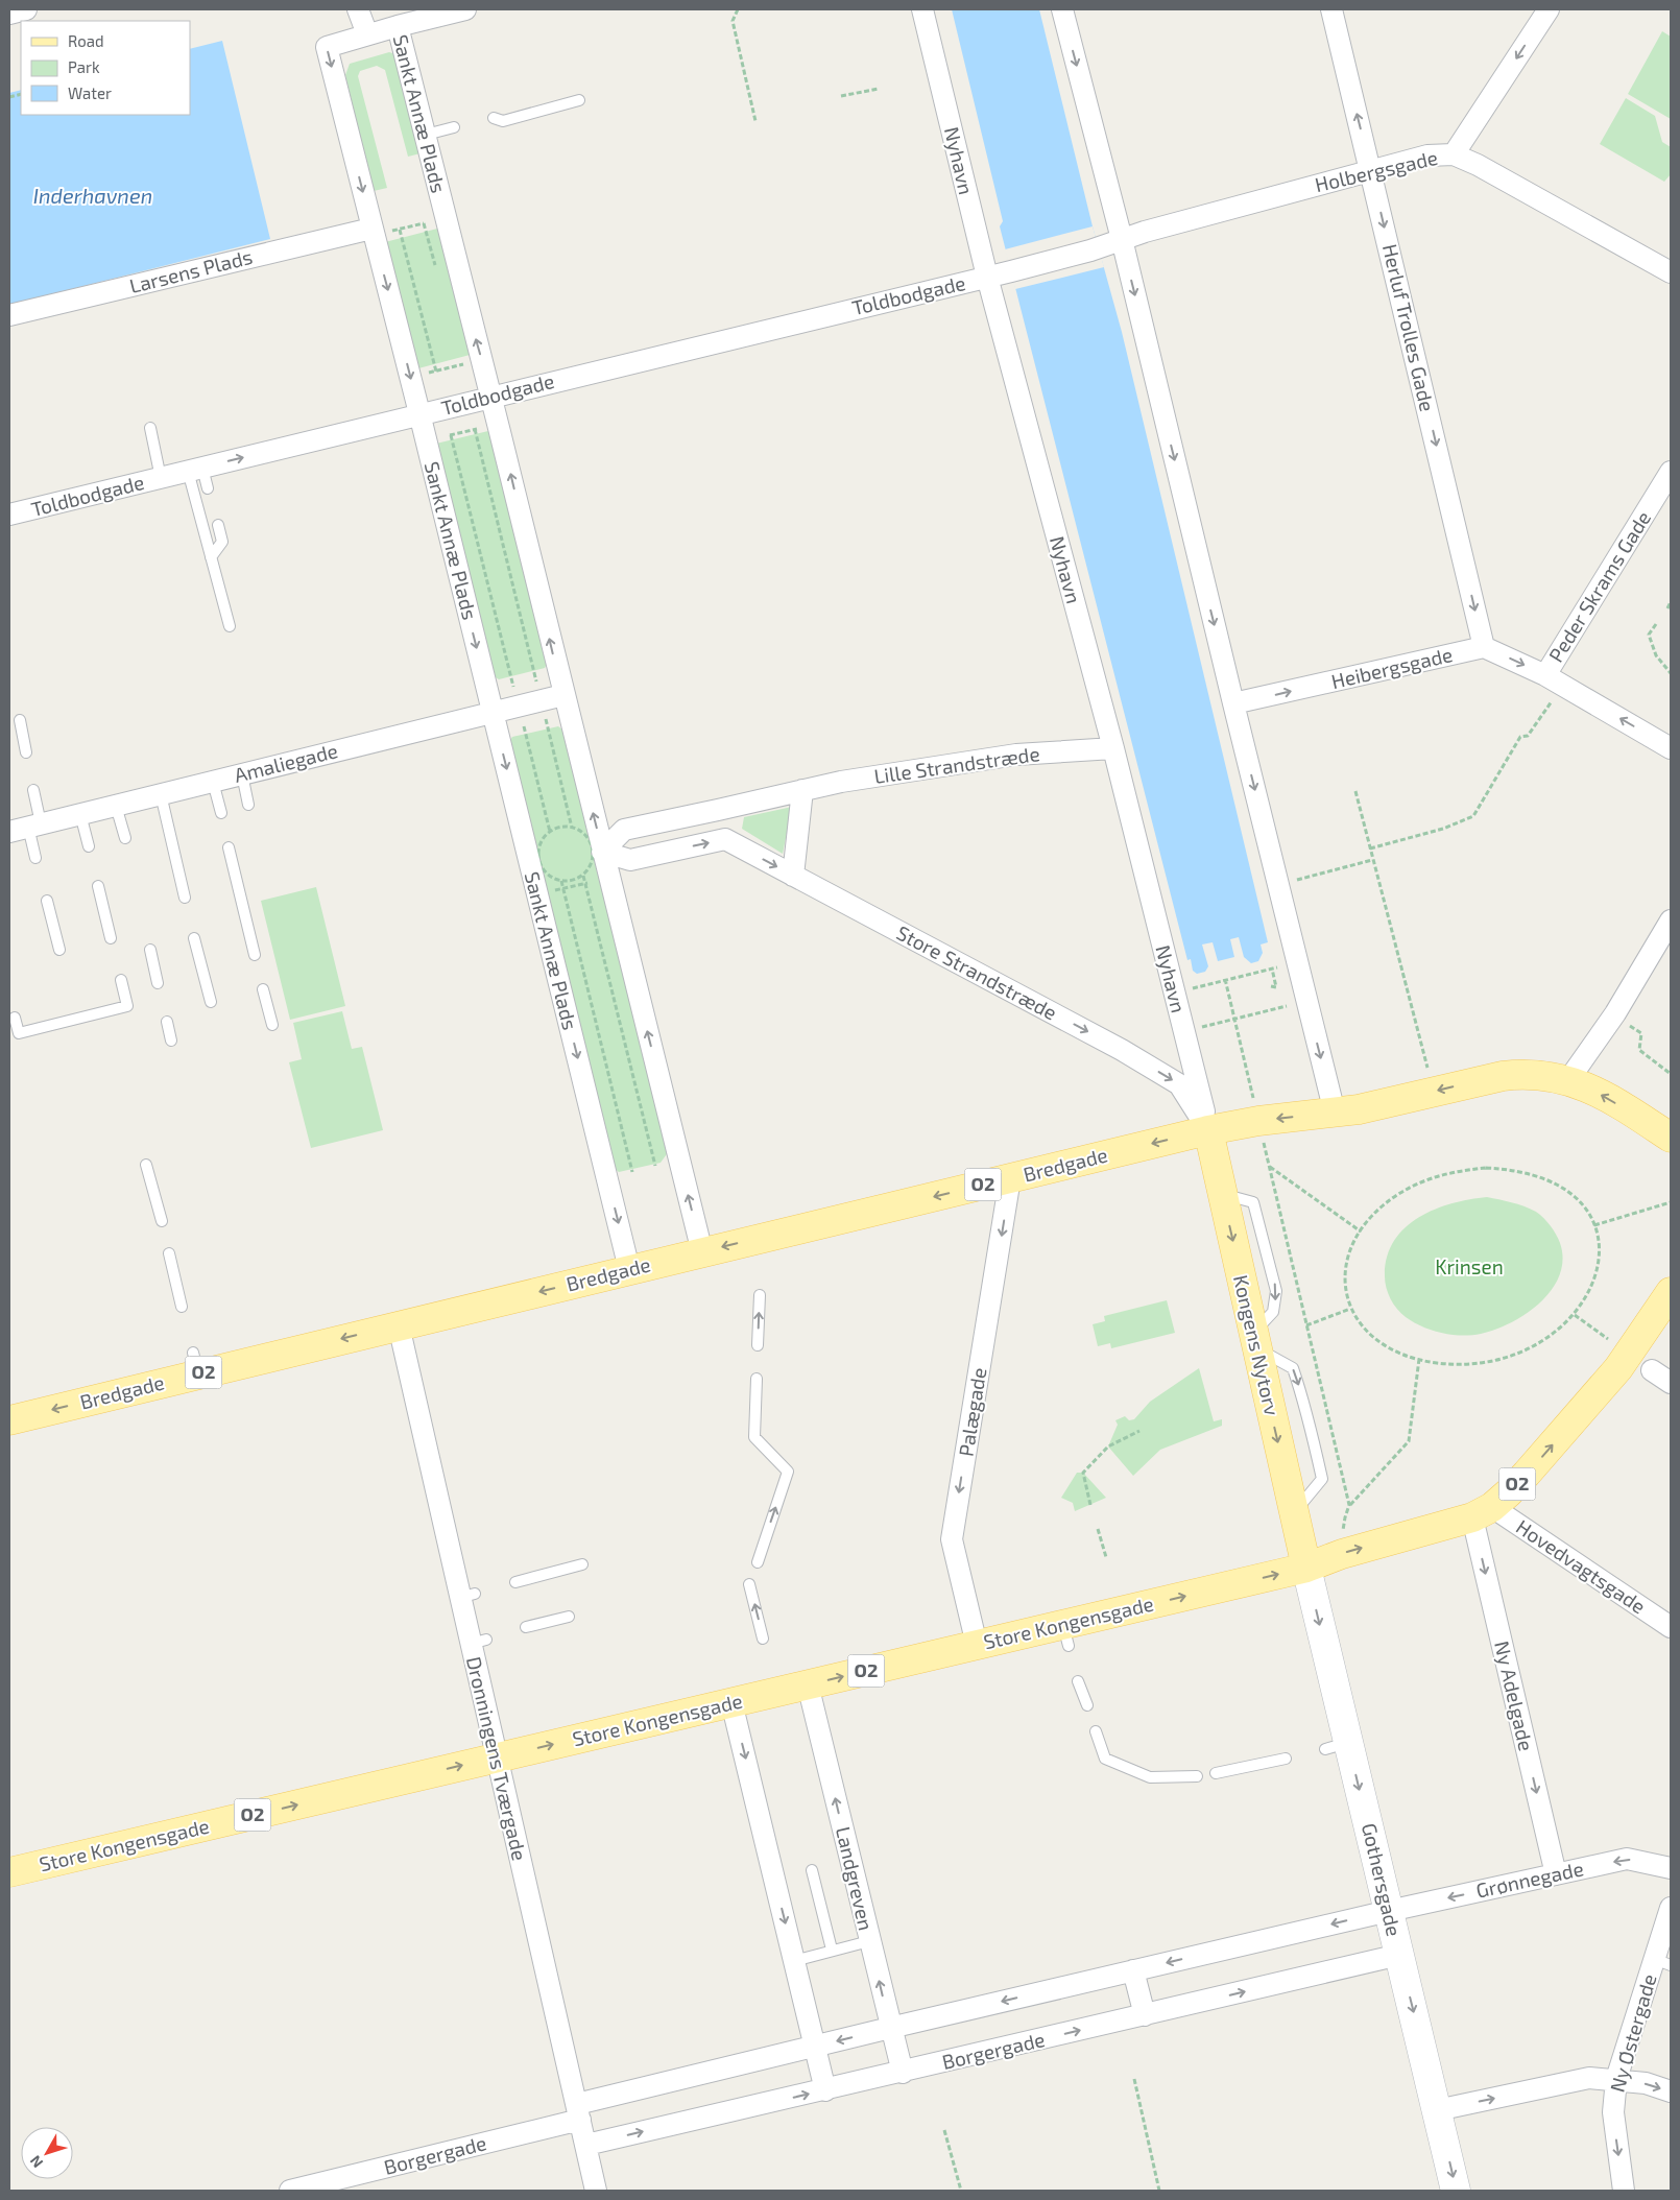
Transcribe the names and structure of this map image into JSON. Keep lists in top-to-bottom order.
{
  "streets": {
    "main road": [
      "Bredgade",
      "O2",
      "Kongens Nytorv",
      "Store Kongensgade"
    ],
    "street": [
      "Sankt Annæ Plads",
      "Nyhavn",
      "Holbergsgade",
      "Larsens Plads",
      "Toldbodgade",
      "Herluf Trolles Gade",
      "Peder Skrams Gade",
      "Heibergsgade",
      "Amaliegade",
      "Lille Strandstræde",
      "Store Strandstræde",
      "Palægade",
      "Hovedvagtsgade",
      "Ny Adelgade",
      "Dronningens Tværgade",
      "Landgreven",
      "Gothersgade",
      "Grønnegade",
      "Ny Østergade",
      "Borgergade"
    ]
  },
  "crossings": [
    ["Sankt Annæ Plads", "Larsens Plads"],
    ["Sankt Annæ Plads", "Toldbodgade"],
    ["Sankt Annæ Plads", "Amaliegade"],
    ["Sankt Annæ Plads", "Lille Strandstræde"],
    ["Sankt Annæ Plads", "Bredgade"],
    ["Nyhavn", "Toldbodgade"],
    ["Nyhavn", "Lille Strandstræde"],
    ["Nyhavn", "Store Strandstræde"],
    ["Nyhavn", "Bredgade"],
    ["Nyhavn", "O2"],
    ["Nyhavn", "Kongens Nytorv"],
    ["Holbergsgade", "Toldbodgade"],
    ["Holbergsgade", "Herluf Trolles Gade"],
    ["Herluf Trolles Gade", "Heibergsgade"],
    ["Store Strandstræde", "Bredgade"],
    ["Store Strandstræde", "O2"],
    ["Store Strandstræde", "Kongens Nytorv"],
    ["Bredgade", "O2"],
    ["Bredgade", "Kongens Nytorv"],
    ["Bredgade", "Palægade"],
    ["Bredgade", "Dronningens Tværgade"],
    ["O2", "Kongens Nytorv"],
    ["O2", "Hovedvagtsgade"],
    ["O2", "Store Kongensgade"],
    ["O2", "Ny Adelgade"],
    ["O2", "Gothersgade"],
    ["Kongens Nytorv", "Store Kongensgade"],
    ["Kongens Nytorv", "Gothersgade"],
    ["Palægade", "Store Kongensgade"],
    ["Hovedvagtsgade", "Ny Adelgade"],
    ["Store Kongensgade", "Dronningens Tværgade"],
    ["Store Kongensgade", "Landgreven"],
    ["Store Kongensgade", "Gothersgade"],
    ["Ny Adelgade", "Grønnegade"],
    ["Dronningens Tværgade", "Borgergade"],
    ["Landgreven", "Borgergade"],
    ["Gothersgade", "Grønnegade"],
    ["Gothersgade", "Borgergade"],
    ["Grønnegade", "Borgergade"]
  ],
  "one_way": [
    "Heibergsgade",
    "Store Strandstræde",
    "Bredgade",
    "Kongens Nytorv",
    "Palægade",
    "Store Kongensgade",
    "Ny Adelgade",
    "Gothersgade",
    "Grønnegade",
    "Ny Østergade"
  ],
  "water": ["Inderhavnen"],
  "parks": ["Krinsen"],
  "legend": ["Road", "Park", "Water"],
  "north": "bottom left"
}
